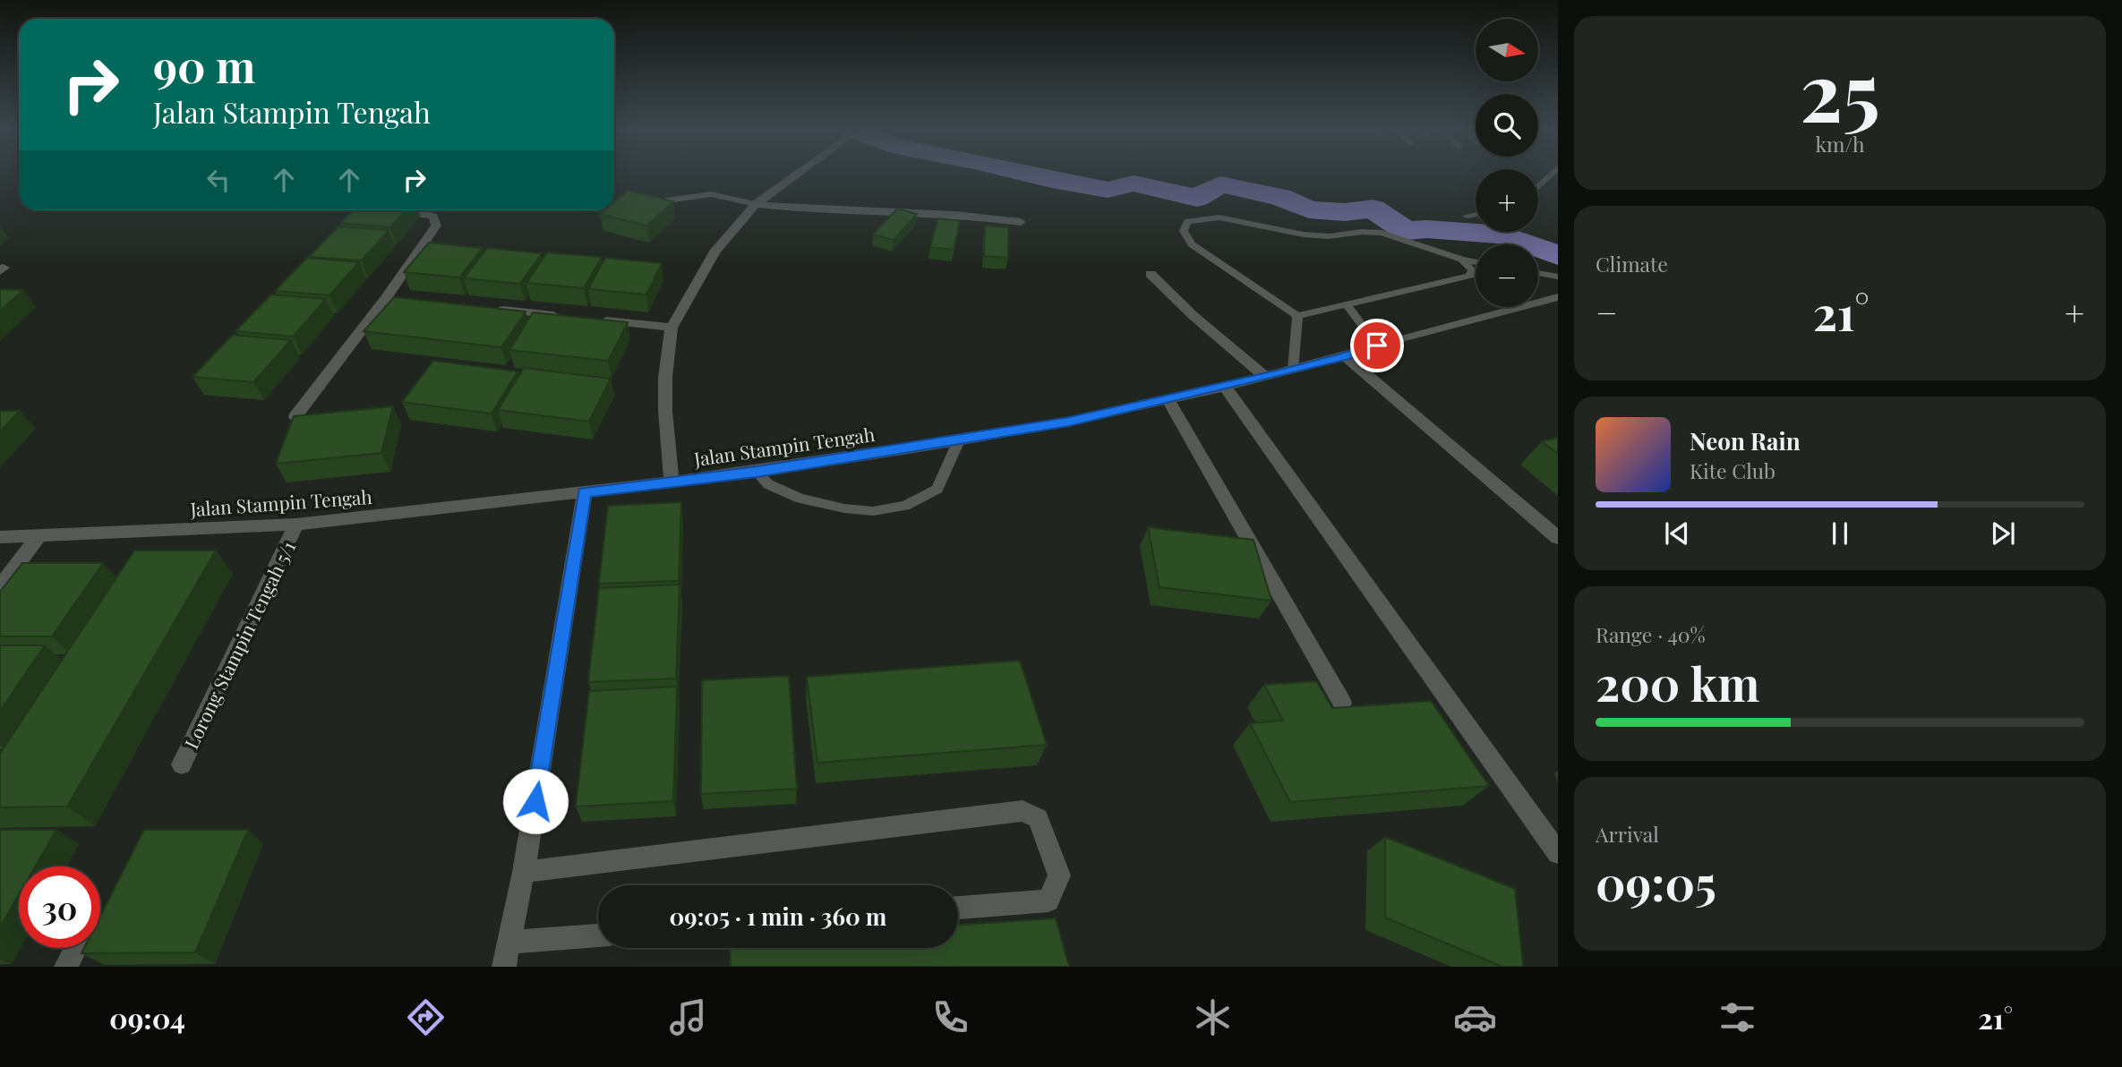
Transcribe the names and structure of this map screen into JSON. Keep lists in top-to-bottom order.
{
  "streets": {
    "street": ["Jalan Stampin Tengah", "Lorong Stampin Tengah 5/1"]
  },
  "crossings": [
    ["Jalan Stampin Tengah", "Lorong Stampin Tengah 5/1"]
  ],
  "north": "right",
  "page": {
    "tile": [
      ["25", "km/h"],
      "Climate",
      ["Range · 40%", "200 km"],
      ["Arrival", "09:05"]
    ],
    "map_buttons": ["+", "−"],
    "turn": ["90 m", "Jalan Stampin Tengah"],
    "heat": ["−", "21°", "+"],
    "song": ["Neon Rain", "Kite Club"],
    "limit": "30",
    "trip": "09:05 · 1 min · 360 m",
    "tabs": ["09:04", "21°"]
  }
}
